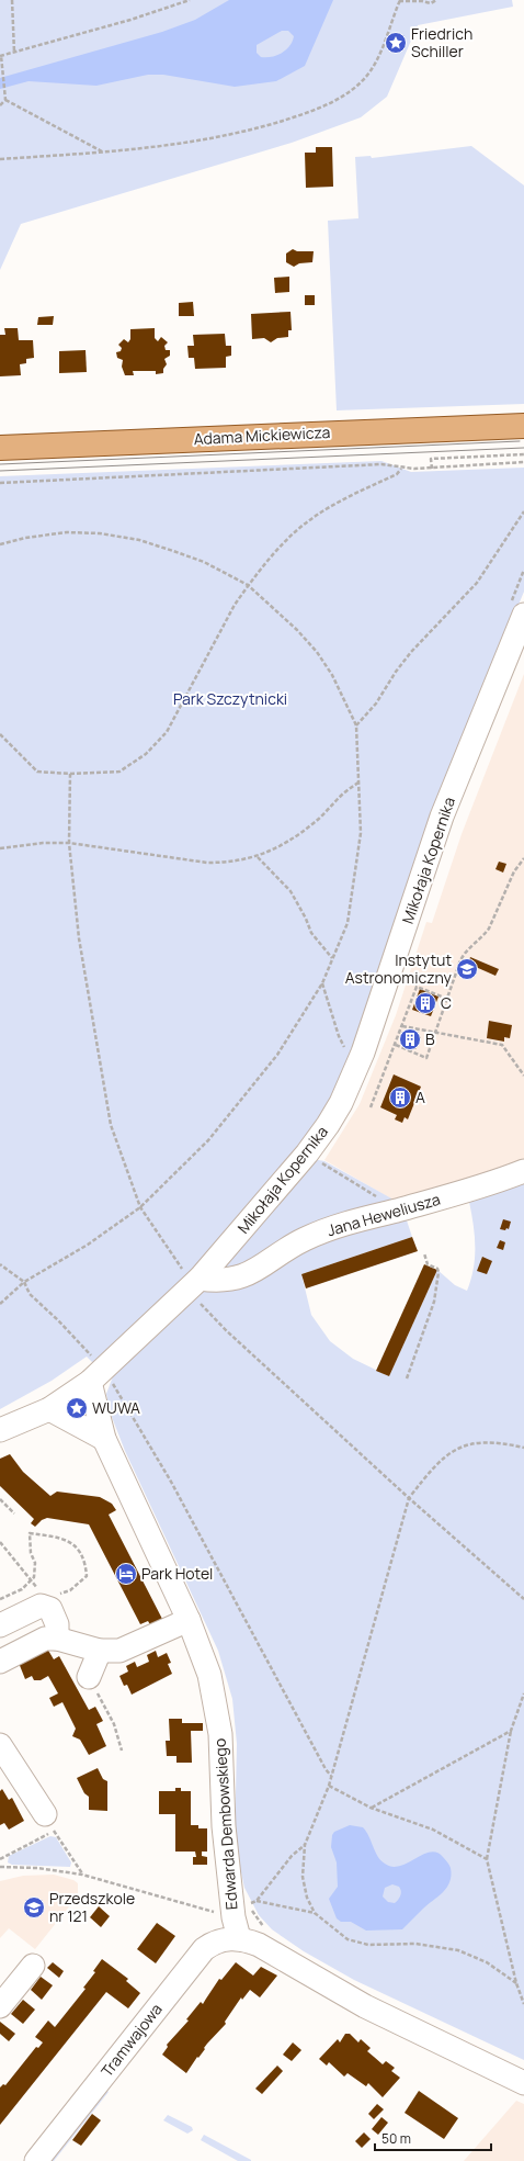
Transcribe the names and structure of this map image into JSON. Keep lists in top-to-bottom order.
{
  "streets": {
    "main road": ["Adama Mickiewicza"],
    "street": [
      "Mikołaja Kopernika",
      "Jana Heweliusza",
      "Edwarda Dembowskiego",
      "Tramwajowa"
    ]
  },
  "crossings": [
    ["Mikołaja Kopernika", "Jana Heweliusza"],
    ["Mikołaja Kopernika", "Edwarda Dembowskiego"],
    ["Edwarda Dembowskiego", "Tramwajowa"]
  ],
  "parks": ["Park Szczytnicki"],
  "places": {
    "place": ["Friedrich Schiller", "WUWA"],
    "school or university": ["Instytut Astronomiczny", "Przedszkole nr 121"],
    "building": ["C", "B", "A"],
    "hotel": ["Park Hotel"]
  },
  "scale_bar": "50 m"
}
